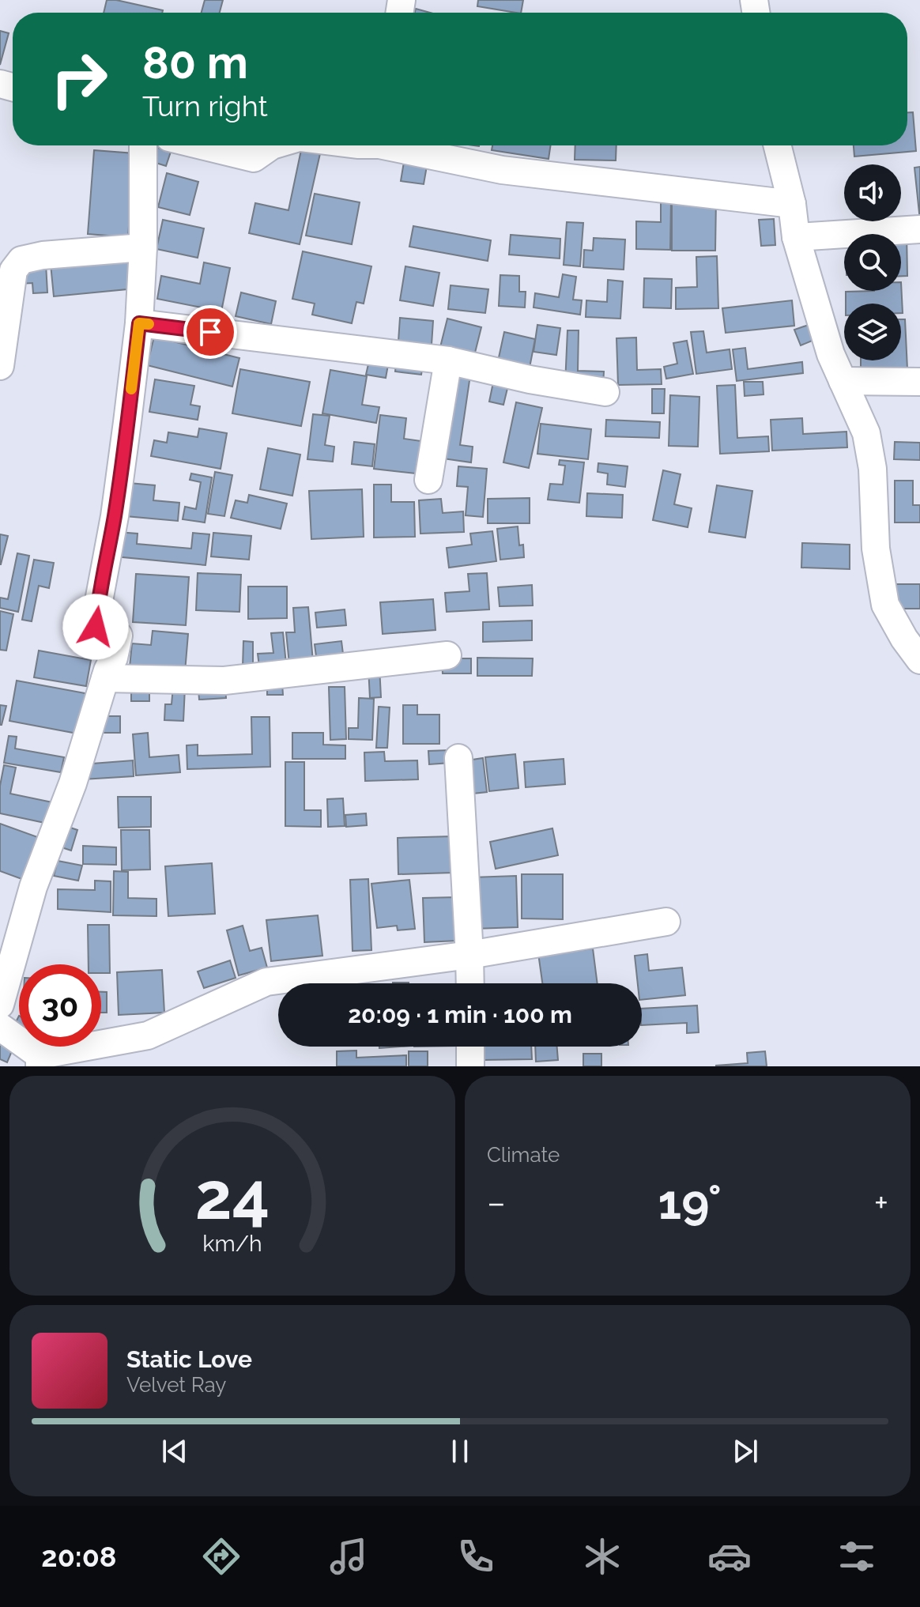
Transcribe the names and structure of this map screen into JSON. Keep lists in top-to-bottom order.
{
  "page": {
    "turn": ["80 m", "Turn right"],
    "limit": "30",
    "trip": "20:09 · 1 min · 100 m",
    "tile": "Climate",
    "heat": ["−", "19°", "+"],
    "song": ["Static Love", "Velvet Ray"],
    "tabs": "20:08",
    "gauge": ["24", "km/h"]
  }
}
